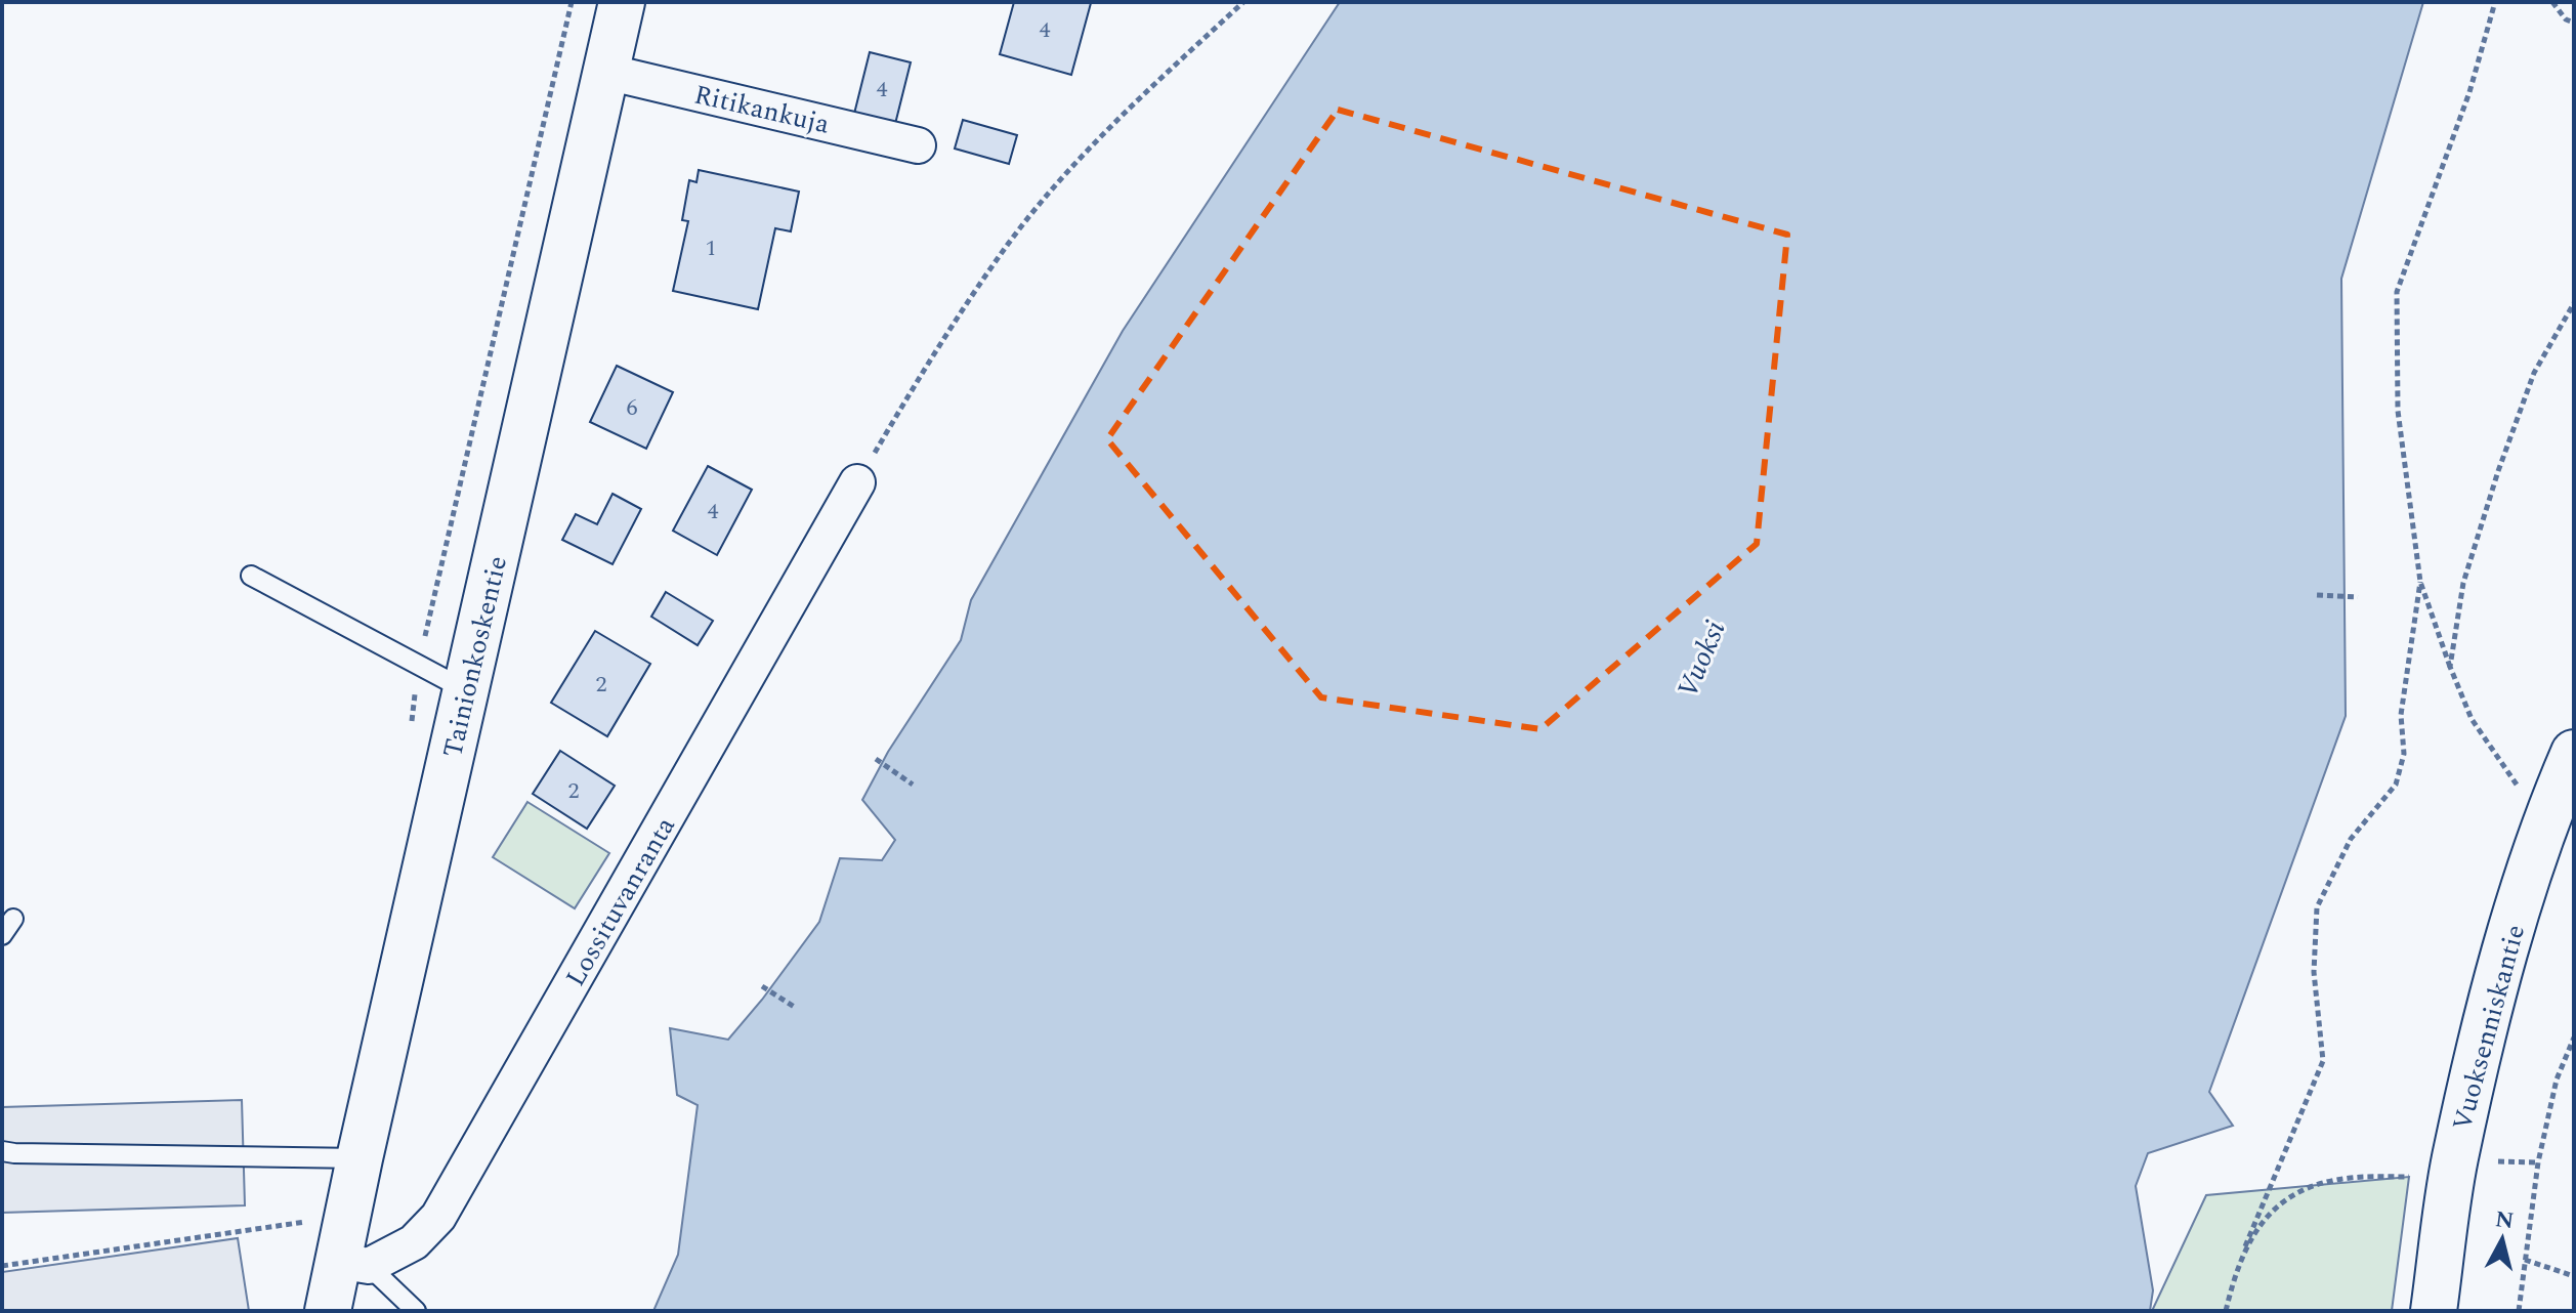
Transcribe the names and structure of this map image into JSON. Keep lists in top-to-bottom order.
{
  "streets": {
    "street": [
      "Ritikankuja",
      "Tainionkoskentie",
      "Lossituvanranta",
      "Vuoksenniskantie"
    ]
  },
  "crossings": [
    ["Ritikankuja", "Tainionkoskentie"],
    ["Tainionkoskentie", "Lossituvanranta"]
  ],
  "water": ["Vuoksi"],
  "house_numbers": [
    "4",
    "4",
    "1",
    "6",
    "4",
    "2",
    "2"
  ],
  "north": "top"
}
